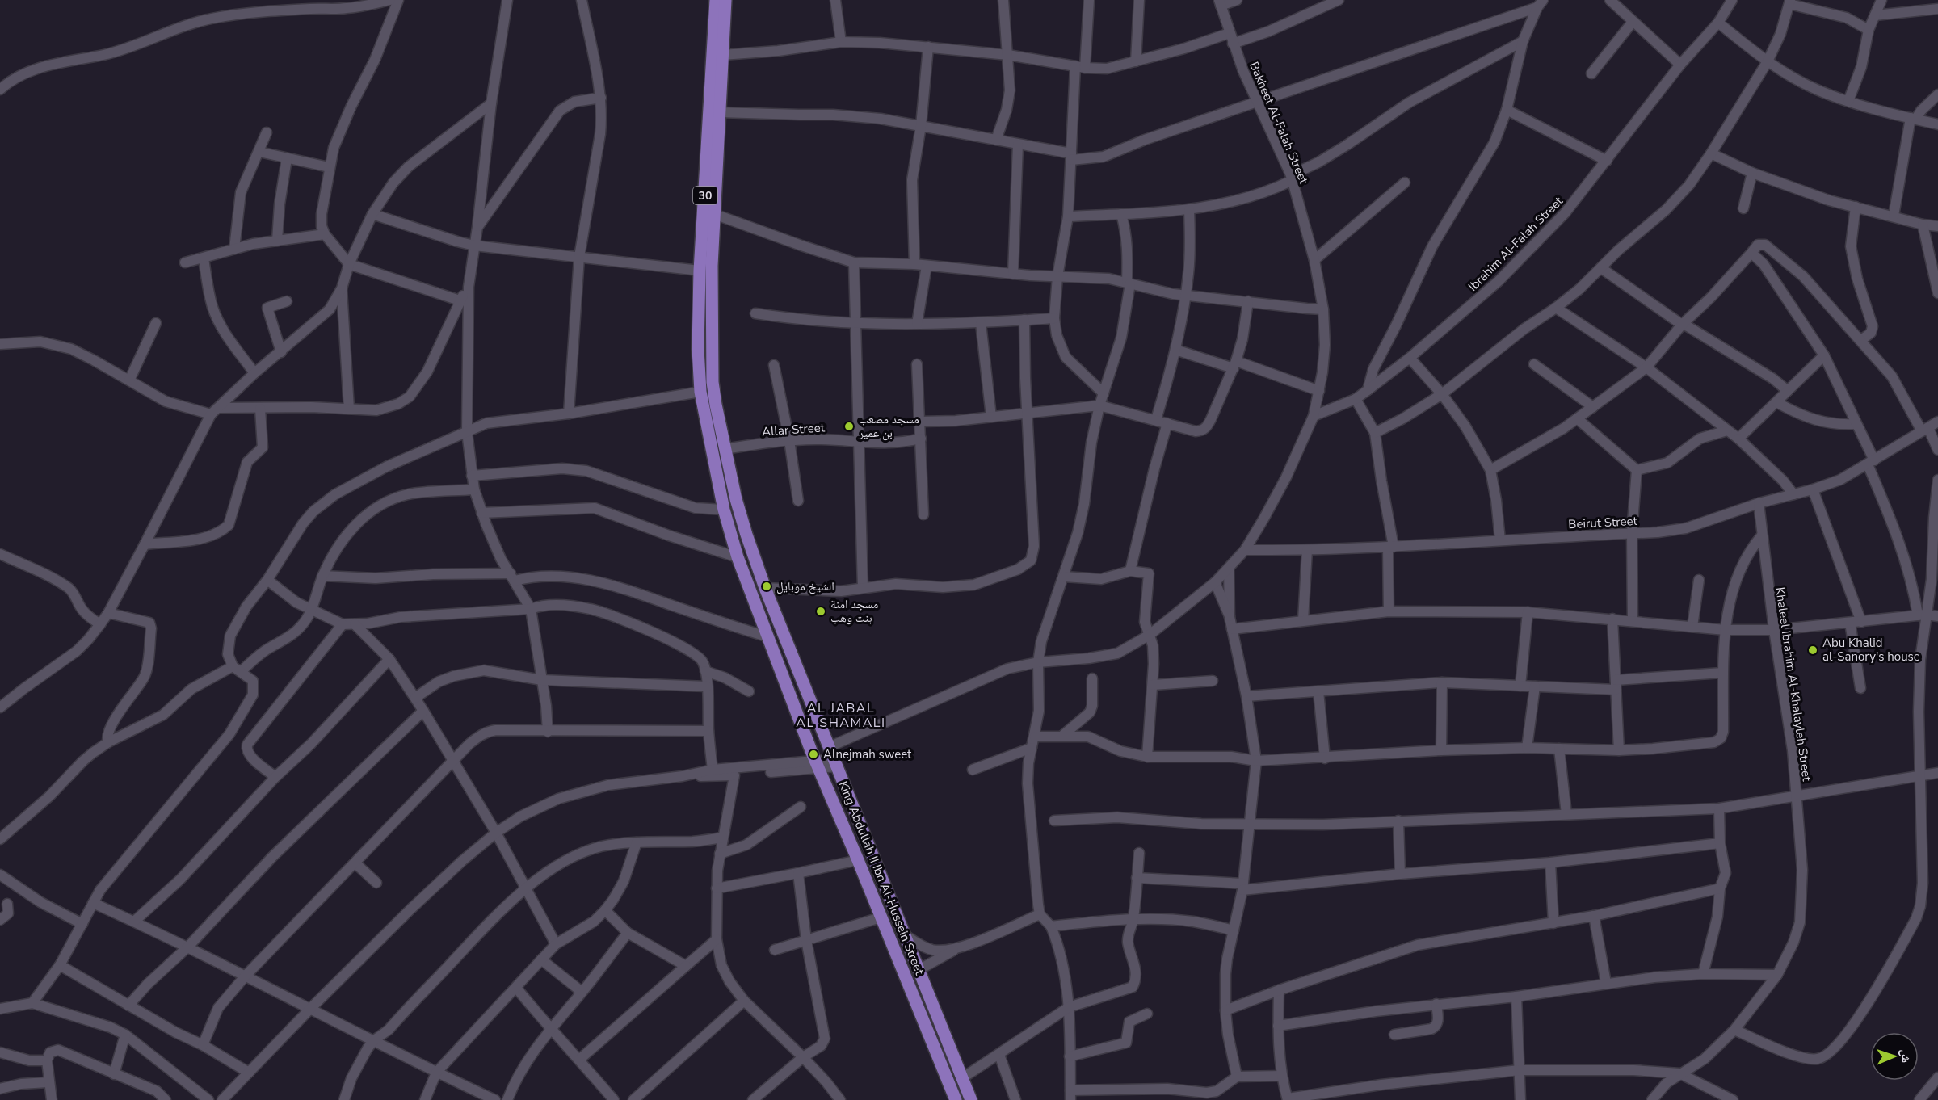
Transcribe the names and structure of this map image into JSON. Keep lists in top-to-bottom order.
{
  "streets": {
    "main road": ["30", "King Abdullah II Ibn Al-Hussein Street"],
    "street": [
      "Bakheet Al-Falah Street",
      "Ibrahim Al-Falah Street",
      "Allar Street",
      "Beirut Street",
      "Khaleel Ibrahim Al-Khalayleh Street"
    ]
  },
  "crossings": [
    ["Bakheet Al-Falah Street", "Ibrahim Al-Falah Street"],
    ["Bakheet Al-Falah Street", "Beirut Street"],
    ["Bakheet Al-Falah Street", "King Abdullah II Ibn Al-Hussein Street"],
    ["Allar Street", "King Abdullah II Ibn Al-Hussein Street"],
    ["Beirut Street", "Khaleel Ibrahim Al-Khalayleh Street"]
  ],
  "districts": ["AL JABAL AL SHAMALI"],
  "places": [
    "مسجد مصعب بن عمير",
    "الشيخ موبايل",
    "مسجد امنة بنت وهب",
    "Abu Khalid al-Sanory's house",
    "Alnejmah sweet"
  ],
  "north": "right"
}
